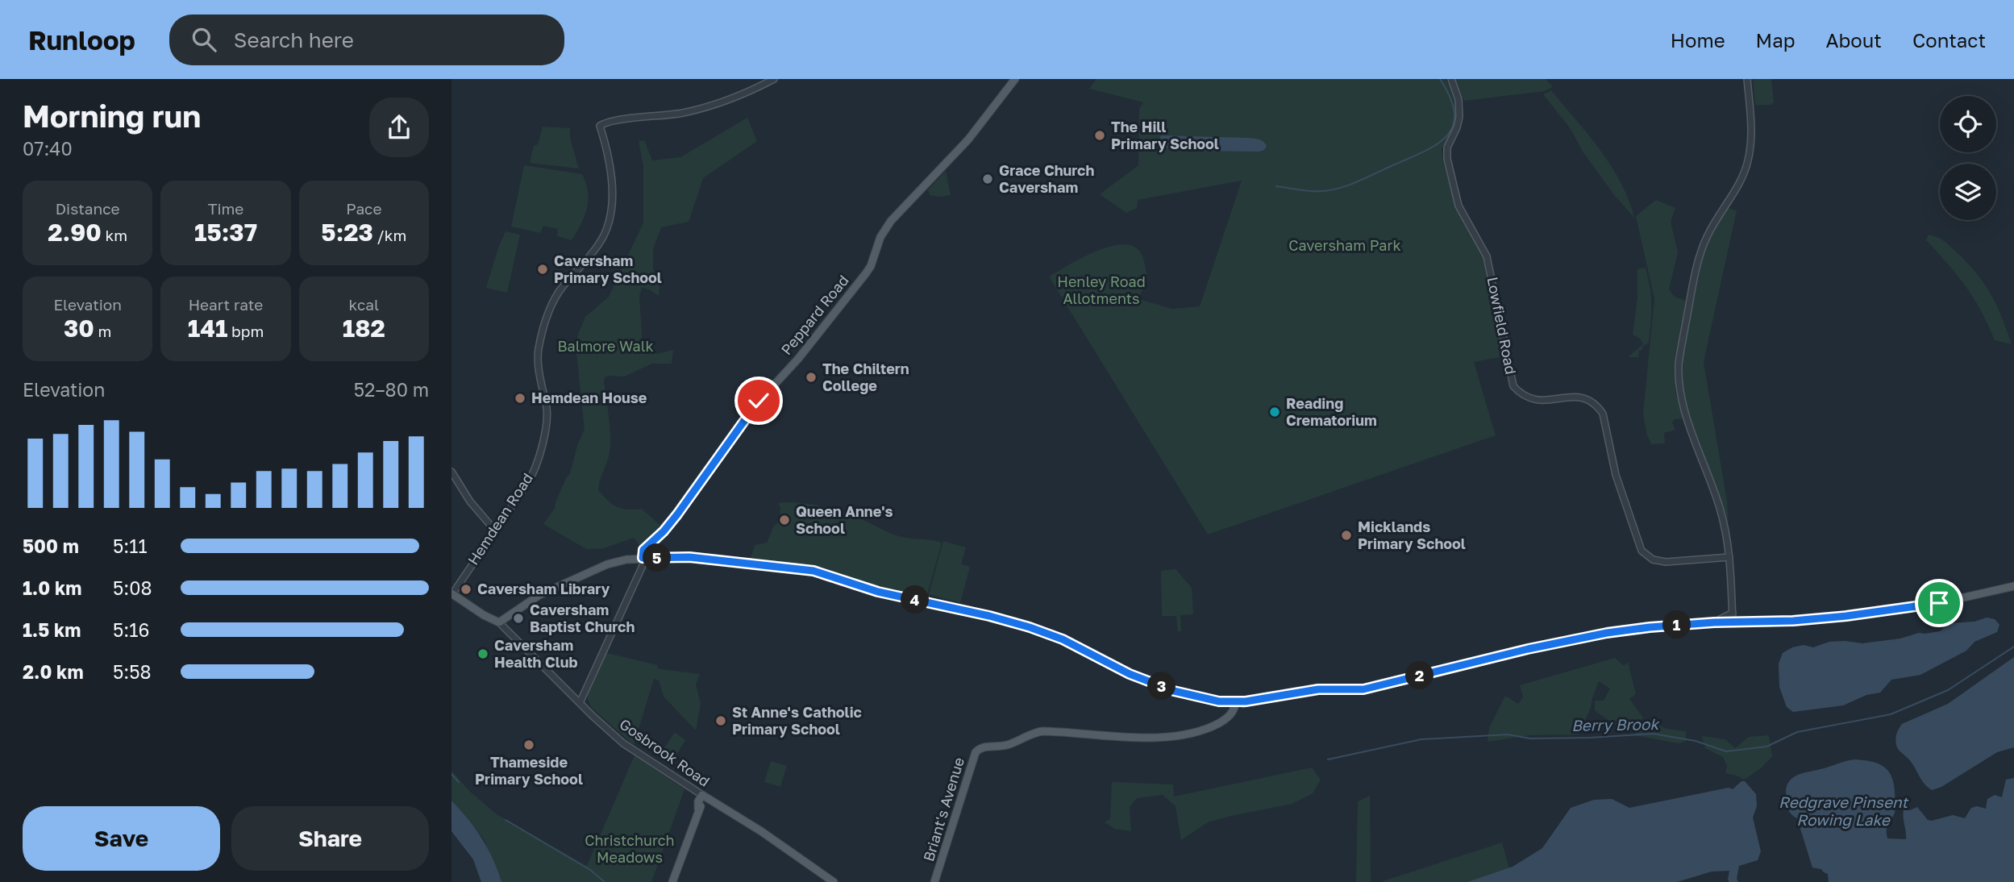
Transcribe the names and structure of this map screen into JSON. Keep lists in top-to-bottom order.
{
  "streets": {
    "main road": ["Peppard Road", "Gosbrook Road", "Briant's Avenue"],
    "street": ["Lowfield Road", "Hemdean Road"]
  },
  "water": ["Berry Brook", "Redgrave Pinsent Rowing Lake"],
  "parks": [
    "Caversham Park",
    "Henley Road Allotments",
    "Balmore Walk",
    "Christchurch Meadows"
  ],
  "places": [
    "The Hill Primary School",
    "Grace Church Caversham",
    "Caversham Primary School",
    "The Chiltern College",
    "Hemdean House",
    "Reading Crematorium",
    "Queen Anne's School",
    "Micklands Primary School",
    "Caversham Library",
    "Caversham Baptist Church",
    "Caversham Health Club",
    "St Anne's Catholic Primary School",
    "Thameside Primary School"
  ],
  "page": {
    "header": "Runloop",
    "search": "Search here",
    "nav": [
      "Home",
      "Map",
      "About",
      "Contact"
    ],
    "heading": ["Morning run", "07:40"],
    "stats": [
      ["Distance", "2.90 km"],
      ["Time", "15:37"],
      ["Pace", "5:23 /km"],
      ["Elevation", "30 m"],
      ["Heart rate", "141 bpm"],
      ["kcal", "182"]
    ],
    "chart": ["Elevation", "52–80 m"],
    "list": [
      {
        "name": "500 m",
        "note": "5:11"
      },
      {
        "name": "1.0 km",
        "note": "5:08"
      },
      {
        "name": "1.5 km",
        "note": "5:16"
      },
      {
        "name": "2.0 km",
        "note": "5:58"
      }
    ],
    "pins": [
      "5",
      "4",
      "1",
      "2",
      "3"
    ],
    "buttons": ["Save", "Share"]
  }
}
